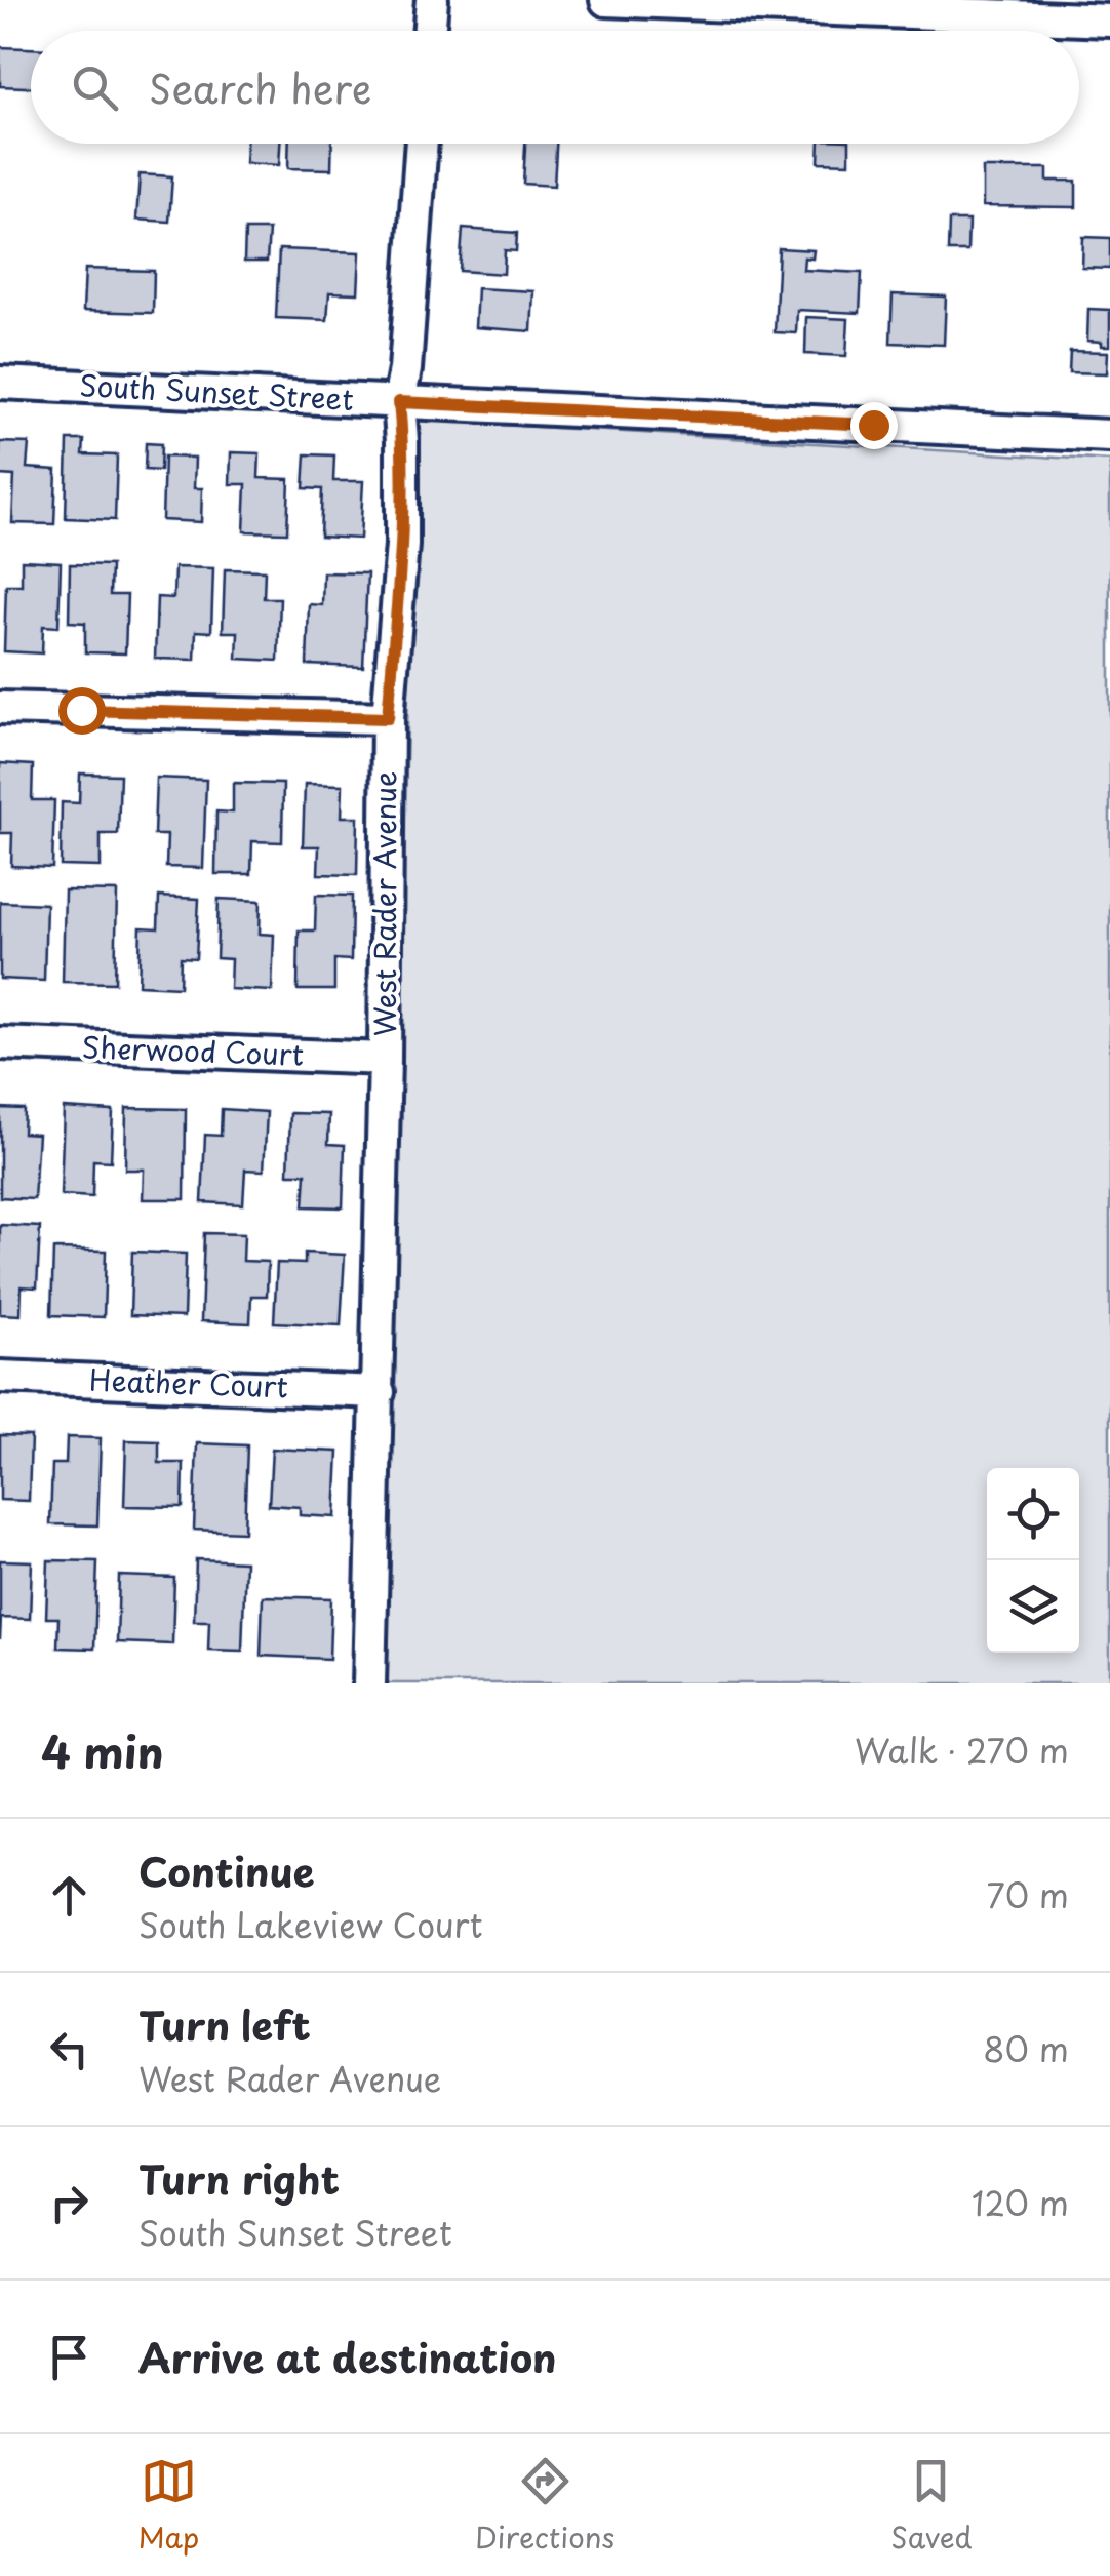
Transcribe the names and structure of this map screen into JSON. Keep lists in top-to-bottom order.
{
  "streets": {
    "street": [
      "South Sunset Street",
      "West Rader Avenue",
      "Sherwood Court",
      "Heather Court"
    ]
  },
  "crossings": [
    ["South Sunset Street", "West Rader Avenue"],
    ["West Rader Avenue", "Sherwood Court"],
    ["West Rader Avenue", "Heather Court"]
  ],
  "page": {
    "search": "Search here",
    "heading": ["4 min", "Walk · 270 m"],
    "list": [
      ["Continue", "South Lakeview Court", "70 m"],
      ["Turn left", "West Rader Avenue", "80 m"],
      ["Turn right", "South Sunset Street", "120 m"],
      "Arrive at destination"
    ],
    "nav": ["Map", "Directions", "Saved"]
  }
}
